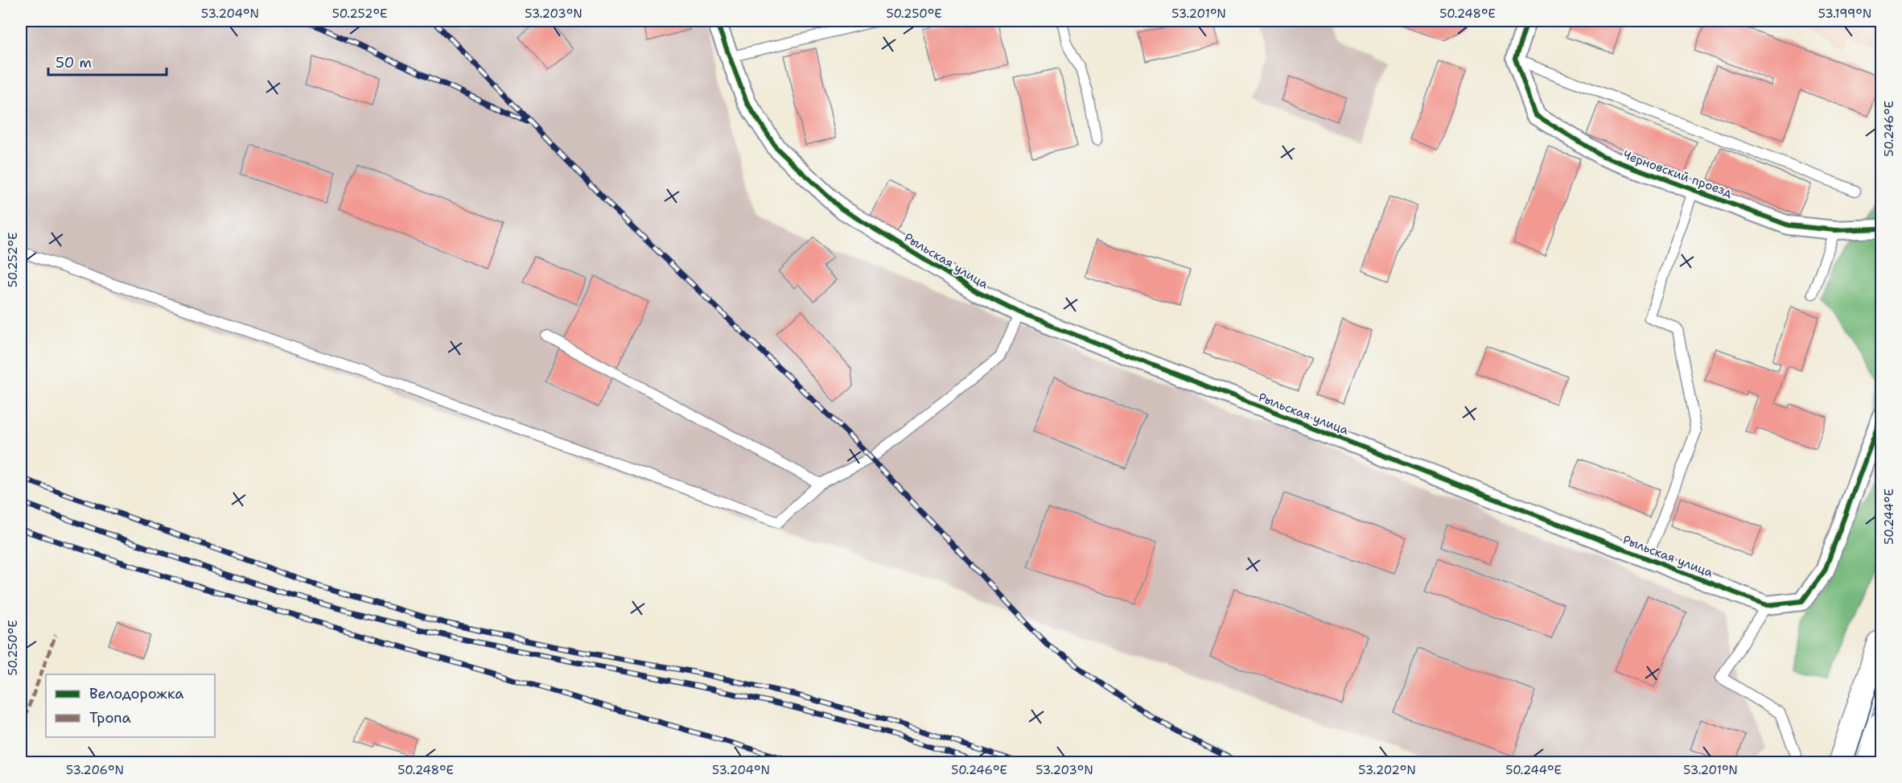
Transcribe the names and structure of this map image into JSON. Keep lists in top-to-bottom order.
{
  "streets": {
    "street": ["Черновский проезд", "Рыльская улица"]
  },
  "legend": ["Велодорожка", "Тропа"],
  "scale_bar": "50 m",
  "coordinates": [
    "53.204°N",
    "50.252°E",
    "53.203°N",
    "50.250°E",
    "53.201°N",
    "50.248°E",
    "53.199°N",
    "50.246°E",
    "50.244°E",
    "53.206°N",
    "53.202°N"
  ]
}
